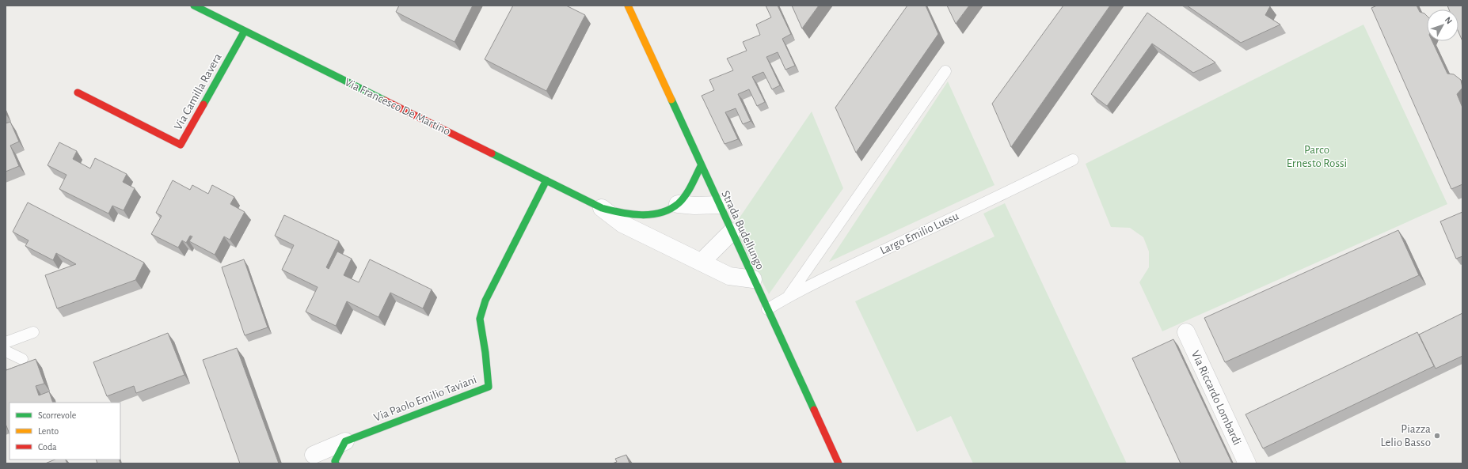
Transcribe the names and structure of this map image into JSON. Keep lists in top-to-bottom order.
{
  "streets": {
    "street": [
      "Via Camilla Ravera",
      "Via Francesco De Martino",
      "Strada Budellungo",
      "Via Riccardo Lombardi",
      "Via Paolo Emilio Taviani"
    ],
    "lane": ["Largo Emilio Lussu"]
  },
  "crossings": [
    ["Via Camilla Ravera", "Via Francesco De Martino"],
    ["Via Francesco De Martino", "Strada Budellungo"],
    ["Via Francesco De Martino", "Via Paolo Emilio Taviani"],
    ["Strada Budellungo", "Largo Emilio Lussu"]
  ],
  "parks": ["Parco Ernesto Rossi"],
  "places": ["Piazza Lelio Basso"],
  "legend": ["Scorrevole", "Lento", "Coda"],
  "north": "top right"
}
